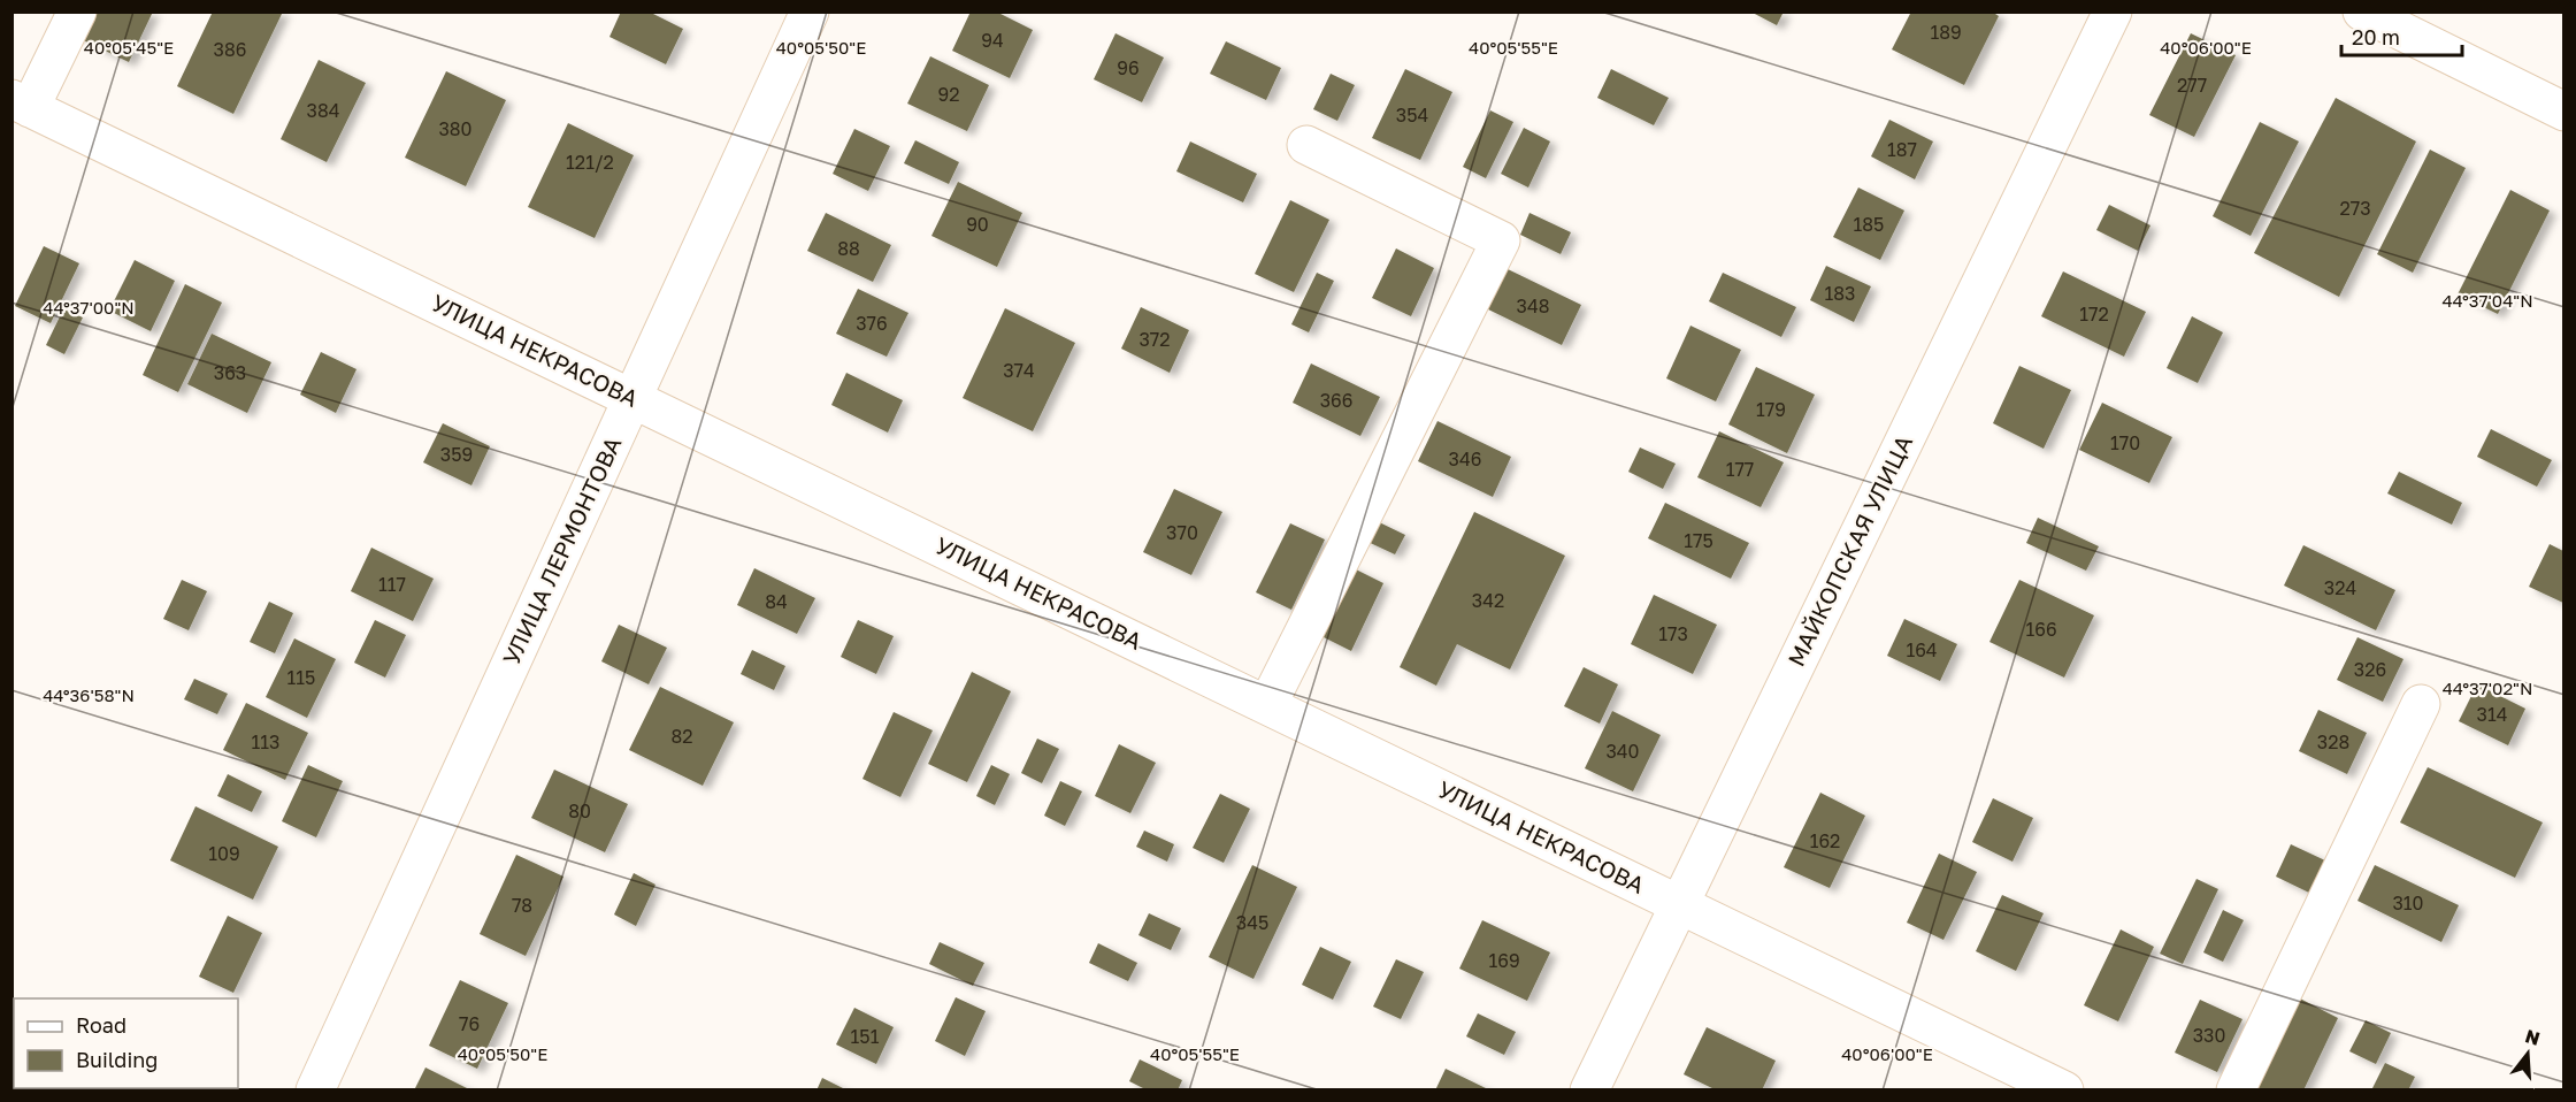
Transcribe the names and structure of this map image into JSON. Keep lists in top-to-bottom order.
{
  "streets": {
    "street": ["УЛИЦА НЕКРАСОВА", "УЛИЦА ЛЕРМОНТОВА", "МАЙКОПСКАЯ УЛИЦА"]
  },
  "crossings": [
    ["УЛИЦА НЕКРАСОВА", "УЛИЦА ЛЕРМОНТОВА"],
    ["УЛИЦА НЕКРАСОВА", "МАЙКОПСКАЯ УЛИЦА"]
  ],
  "house_numbers": [
    "189",
    "94",
    "386",
    "96",
    "277",
    "92",
    "384",
    "354",
    "380",
    "187",
    "121/2",
    "273",
    "90",
    "185",
    "88",
    "183",
    "348",
    "172",
    "376",
    "372",
    "374",
    "363",
    "366",
    "179",
    "170",
    "359",
    "346",
    "177",
    "370",
    "175",
    "117",
    "324",
    "342",
    "84",
    "166",
    "173",
    "164",
    "326",
    "115",
    "314",
    "82",
    "113",
    "328",
    "340",
    "80",
    "162",
    "109",
    "310",
    "78",
    "345",
    "169",
    "76",
    "330",
    "151"
  ],
  "legend": ["Road", "Building"],
  "scale_bar": "20 m",
  "north": "top",
  "coordinates": [
    "40°05'45\"E",
    "40°05'50\"E",
    "40°05'55\"E",
    "40°06'00\"E",
    "44°37'04\"N",
    "44°37'00\"N",
    "44°37'02\"N",
    "44°36'58\"N"
  ]
}
